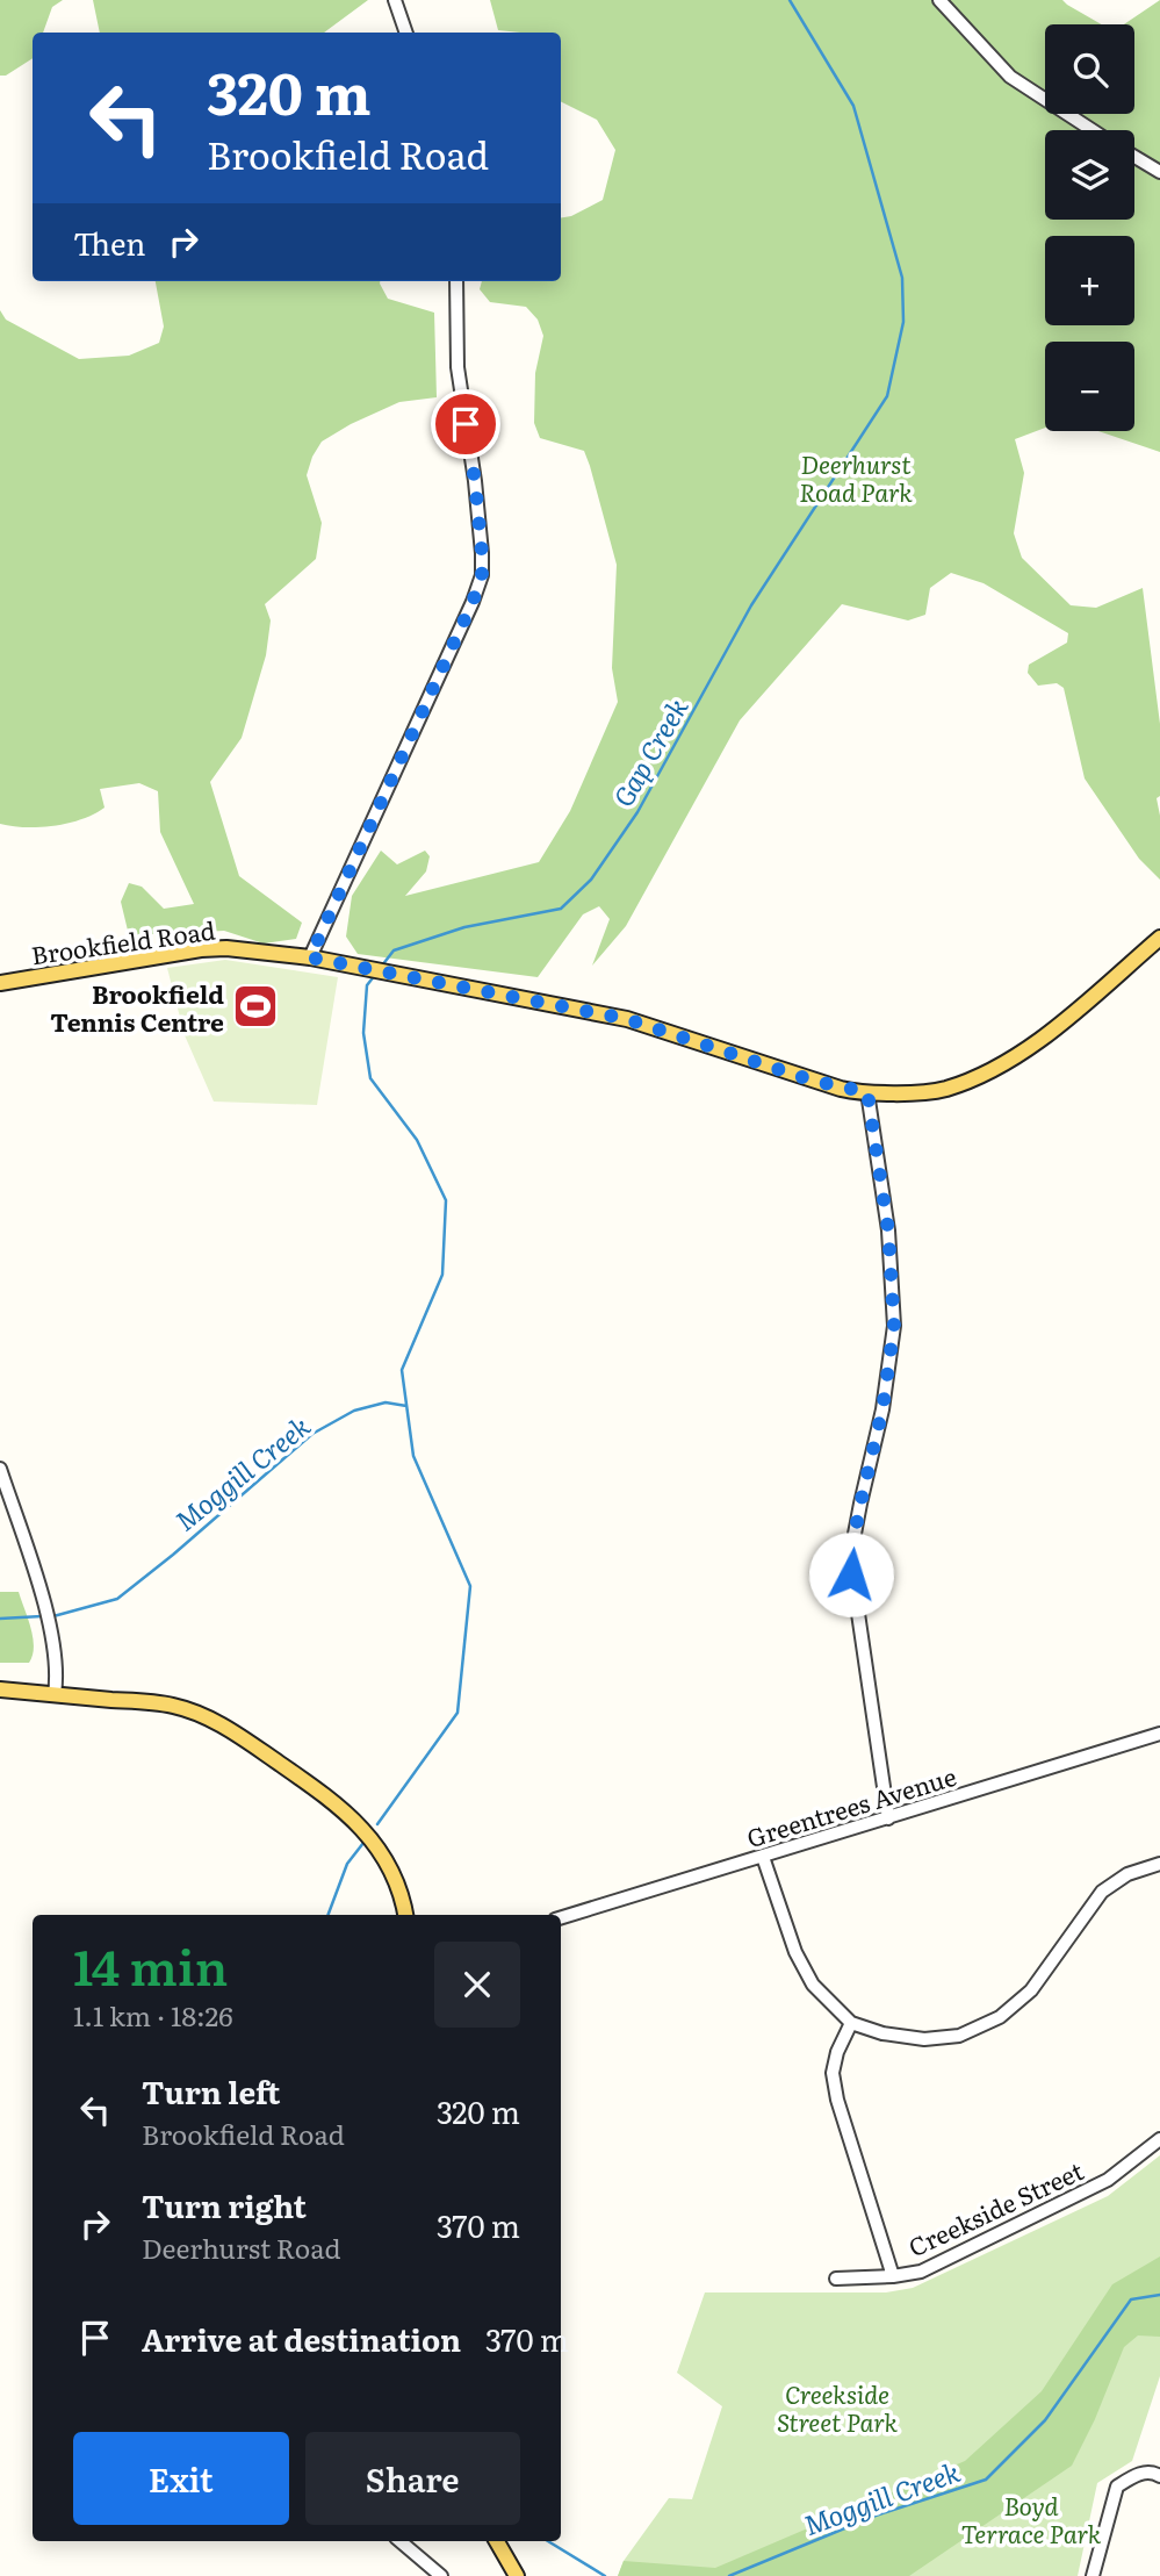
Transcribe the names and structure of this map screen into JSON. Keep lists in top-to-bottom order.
{
  "streets": {
    "main road": ["Brookfield Road"],
    "street": ["Greentrees Avenue", "Creekside Street"]
  },
  "water": ["Gap Creek", "Moggill Creek"],
  "parks": ["Deerhurst Road Park", "Creekside Street Park", "Boyd Terrace Park"],
  "places": {
    "sports": ["Brookfield Tennis Centre"]
  },
  "page": {
    "map_buttons": ["+", "−"],
    "turn": ["320 m", "Brookfield Road"],
    "then": "Then",
    "heading": ["14 min", "1.1 km · 18:26"],
    "list": [
      {
        "name": "Turn left",
        "note": "Brookfield Road",
        "value": "320 m"
      },
      {
        "name": "Turn right",
        "note": "Deerhurst Road",
        "value": "370 m"
      },
      {
        "name": "Arrive at destination",
        "value": "370 m"
      }
    ],
    "buttons": ["Exit", "Share"]
  }
}
